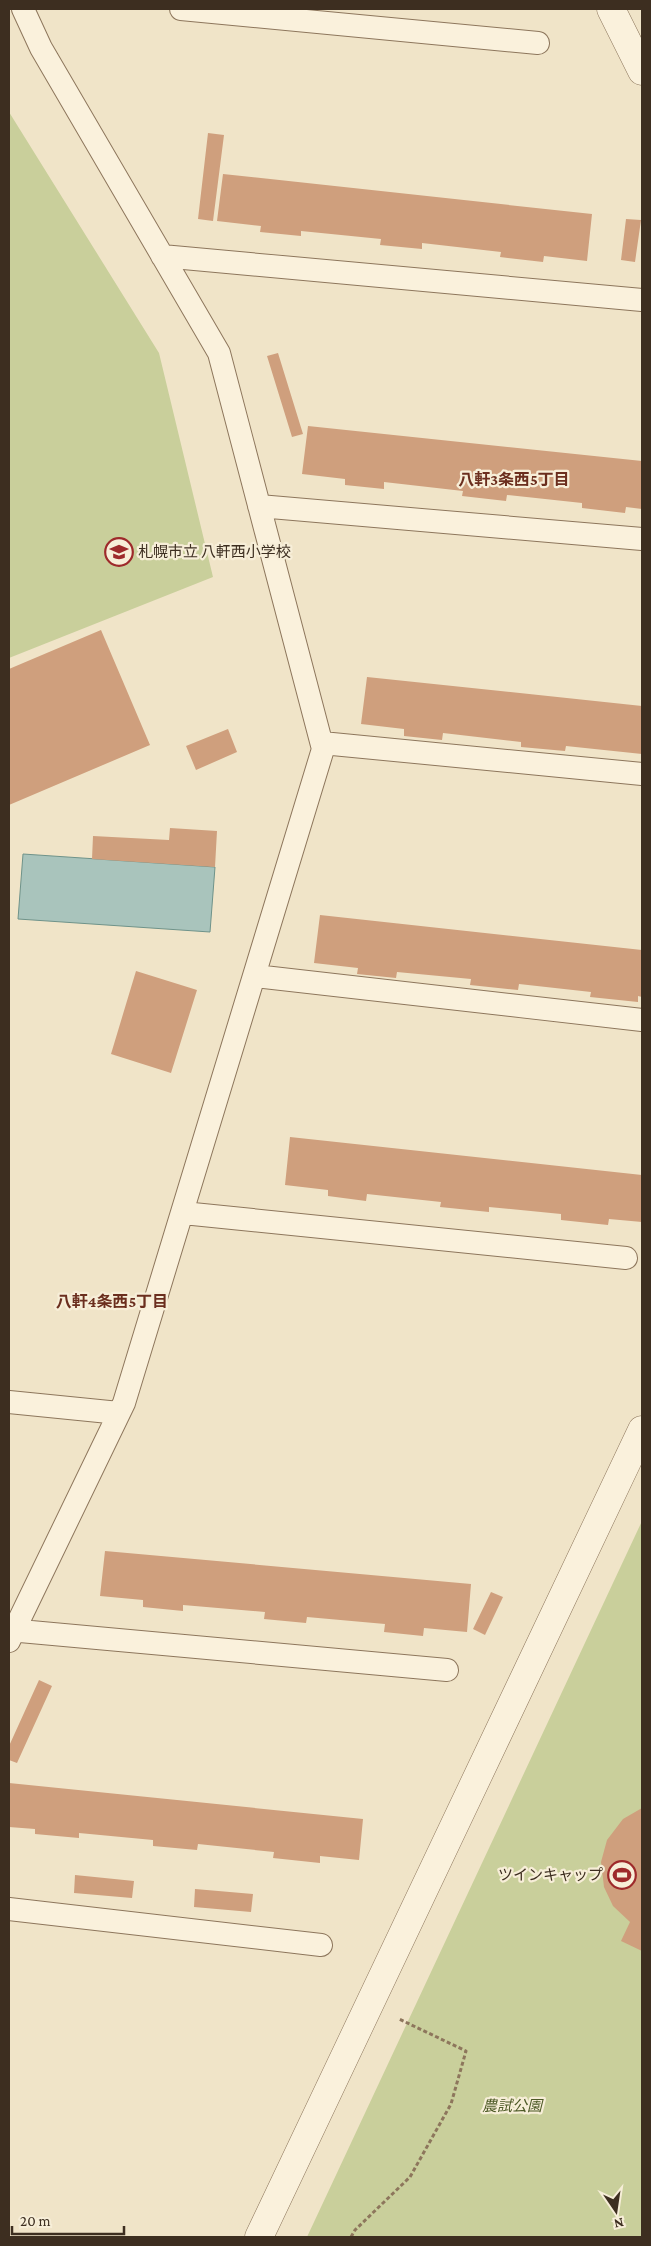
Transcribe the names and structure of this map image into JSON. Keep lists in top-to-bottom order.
{
  "districts": ["八軒3条西5丁目", "八軒4条西5丁目"],
  "parks": ["農試公園"],
  "places": {
    "school or university": ["札幌市立 八軒西小学校"],
    "sports": ["ツインキャップ"]
  },
  "scale_bar": "20 m",
  "north": "bottom"
}
